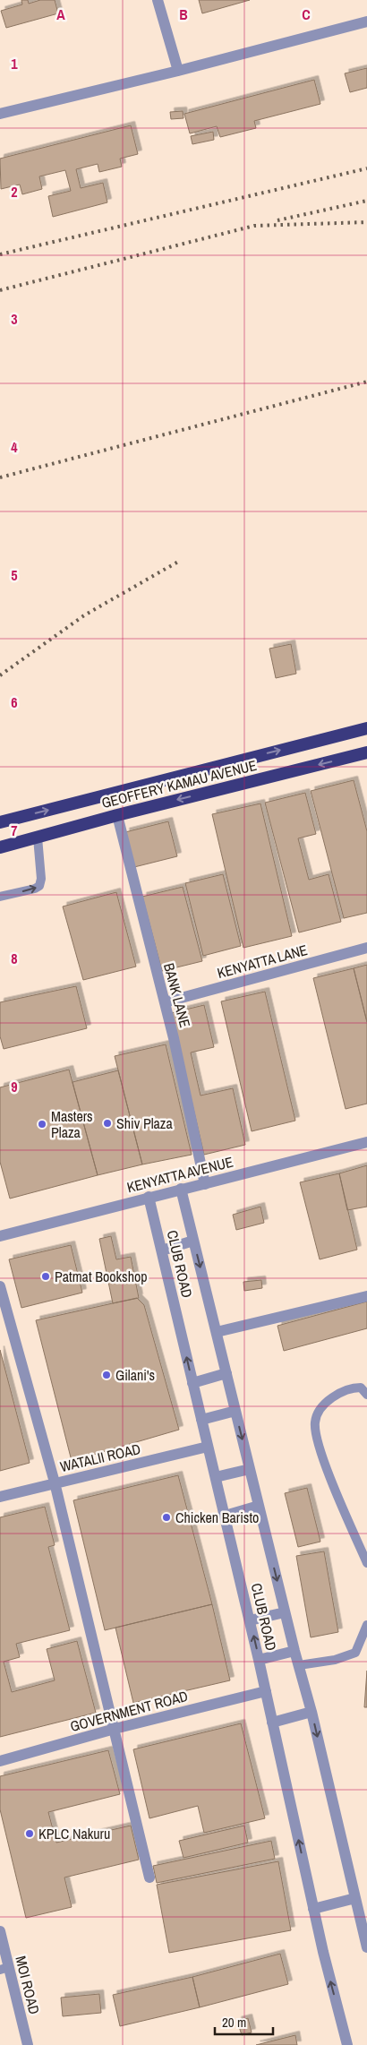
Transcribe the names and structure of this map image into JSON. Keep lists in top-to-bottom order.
{
  "streets": {
    "highway": ["GEOFFERY KAMAU AVENUE"],
    "street": [
      "KENYATTA LANE",
      "BANK LANE",
      "KENYATTA AVENUE",
      "CLUB ROAD",
      "WATALII ROAD",
      "GOVERNMENT ROAD",
      "MOI ROAD"
    ]
  },
  "crossings": [
    ["GEOFFERY KAMAU AVENUE", "BANK LANE"],
    ["KENYATTA LANE", "BANK LANE"],
    ["BANK LANE", "KENYATTA AVENUE"],
    ["KENYATTA AVENUE", "CLUB ROAD"],
    ["CLUB ROAD", "WATALII ROAD"],
    ["CLUB ROAD", "GOVERNMENT ROAD"]
  ],
  "places": [
    "Shiv Plaza",
    "Masters Plaza",
    "Patmat Bookshop",
    "Gilani's",
    "Chicken Baristo",
    "KPLC Nakuru"
  ],
  "scale_bar": "20 m",
  "grid": {
    "columns": ["A", "B", "C"],
    "rows": [
      "1",
      "2",
      "3",
      "4",
      "5",
      "6",
      "7",
      "8",
      "9"
    ]
  }
}
